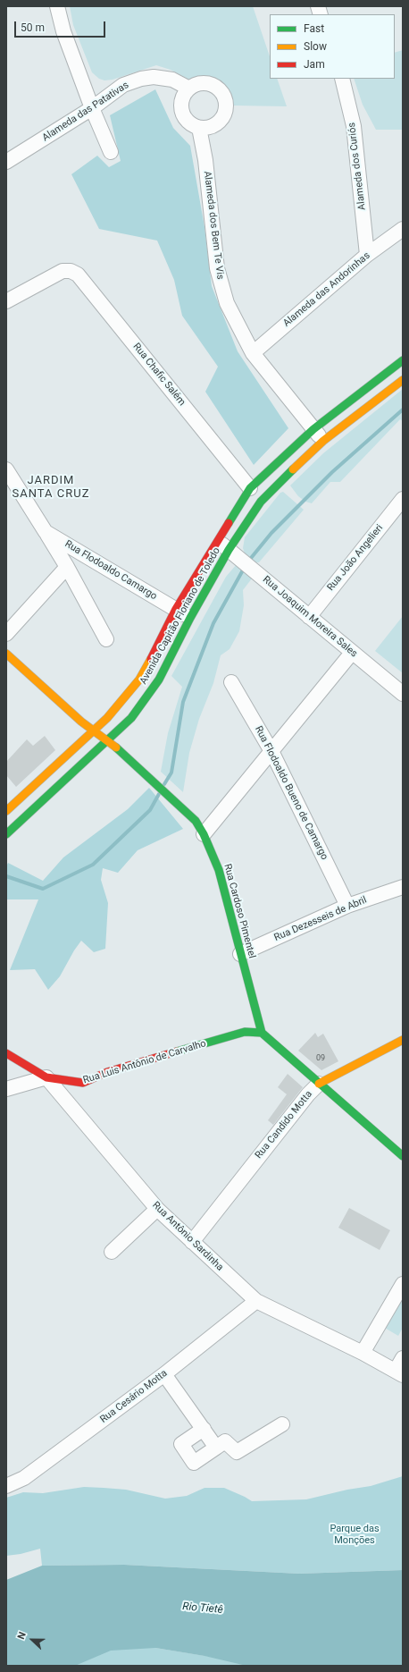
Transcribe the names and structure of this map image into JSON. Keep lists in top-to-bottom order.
{
  "streets": {
    "main road": [
      "Avenida Capitão Floriano de Toledo",
      "Rua Cardoso Pimentel",
      "Rua Luis Antônio de Carvalho",
      "Rua Candido Motta"
    ],
    "street": [
      "Alameda das Patativas",
      "Alameda dos Curiós",
      "Alameda dos Bem Te Vis",
      "Alameda das Andorinhas",
      "Rua Chafic Salém",
      "Rua João Angelieri",
      "Rua Flodoaldo Camargo",
      "Rua Joaquim Moreira Sales",
      "Rua Flodoaldo Bueno de Camargo",
      "Rua Dezesseis de Abril",
      "Rua Antônio Sardinha",
      "Rua Cesário Motta"
    ]
  },
  "crossings": [
    ["Alameda das Patativas", "Alameda dos Bem Te Vis"],
    ["Alameda dos Curiós", "Alameda das Andorinhas"],
    ["Alameda dos Bem Te Vis", "Alameda das Andorinhas"],
    ["Alameda dos Bem Te Vis", "Avenida Capitão Floriano de Toledo"],
    ["Rua Chafic Salém", "Avenida Capitão Floriano de Toledo"],
    ["Rua João Angelieri", "Rua Joaquim Moreira Sales"],
    ["Rua Flodoaldo Camargo", "Avenida Capitão Floriano de Toledo"],
    ["Avenida Capitão Floriano de Toledo", "Rua Joaquim Moreira Sales"],
    ["Avenida Capitão Floriano de Toledo", "Rua Cardoso Pimentel"],
    ["Rua Flodoaldo Bueno de Camargo", "Rua Dezesseis de Abril"],
    ["Rua Cardoso Pimentel", "Rua Dezesseis de Abril"],
    ["Rua Cardoso Pimentel", "Rua Luis Antônio de Carvalho"],
    ["Rua Luis Antônio de Carvalho", "Rua Antônio Sardinha"],
    ["Rua Candido Motta", "Rua Antônio Sardinha"],
    ["Rua Antônio Sardinha", "Rua Cesário Motta"]
  ],
  "districts": ["JARDIM SANTA CRUZ"],
  "water": ["Rio Tietê"],
  "parks": ["Parque das Monções"],
  "house_numbers": ["09"],
  "legend": ["Fast", "Slow", "Jam"],
  "scale_bar": "50 m",
  "north": "left"
}
